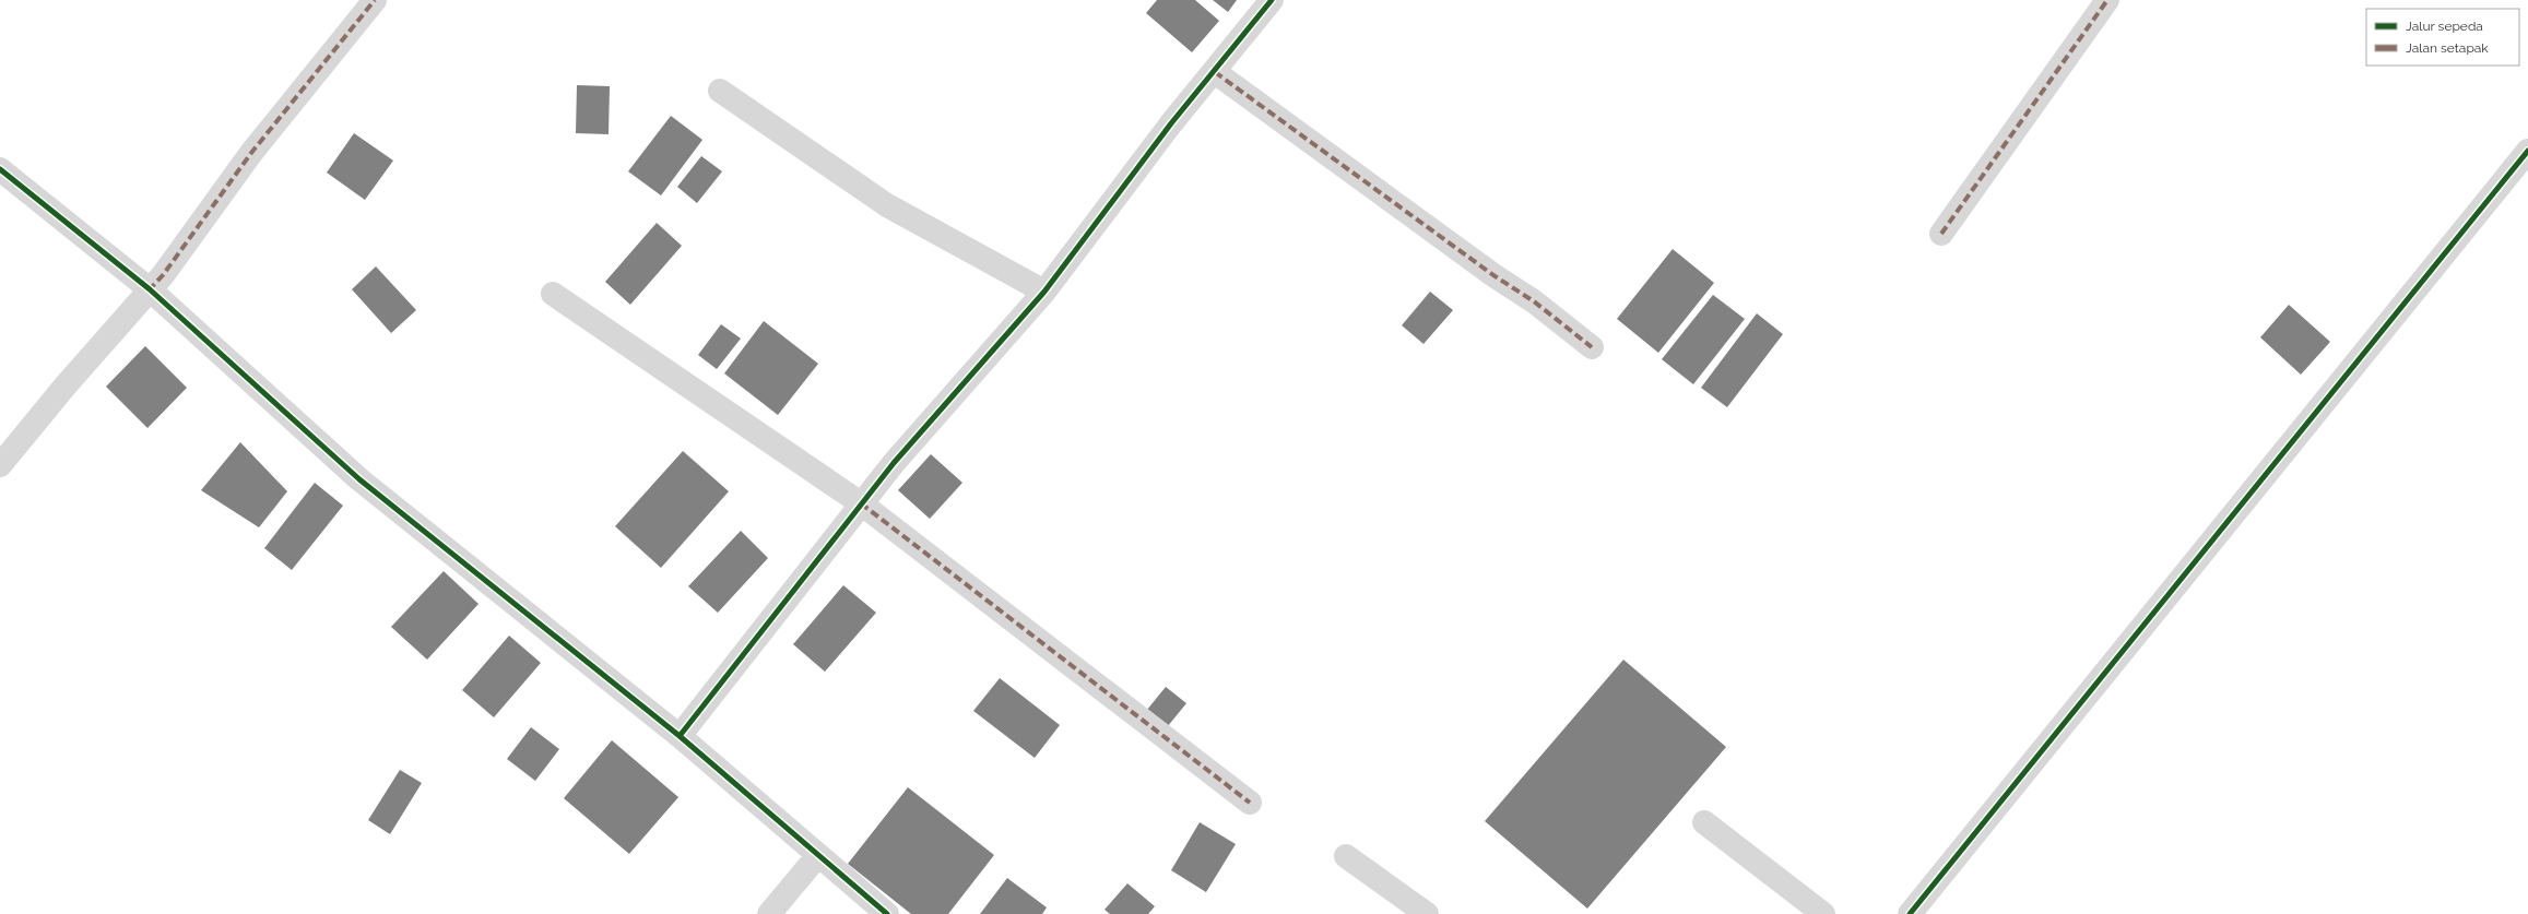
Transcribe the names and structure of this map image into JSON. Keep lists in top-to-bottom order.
{
  "legend": ["Jalur sepeda", "Jalan setapak"]
}
